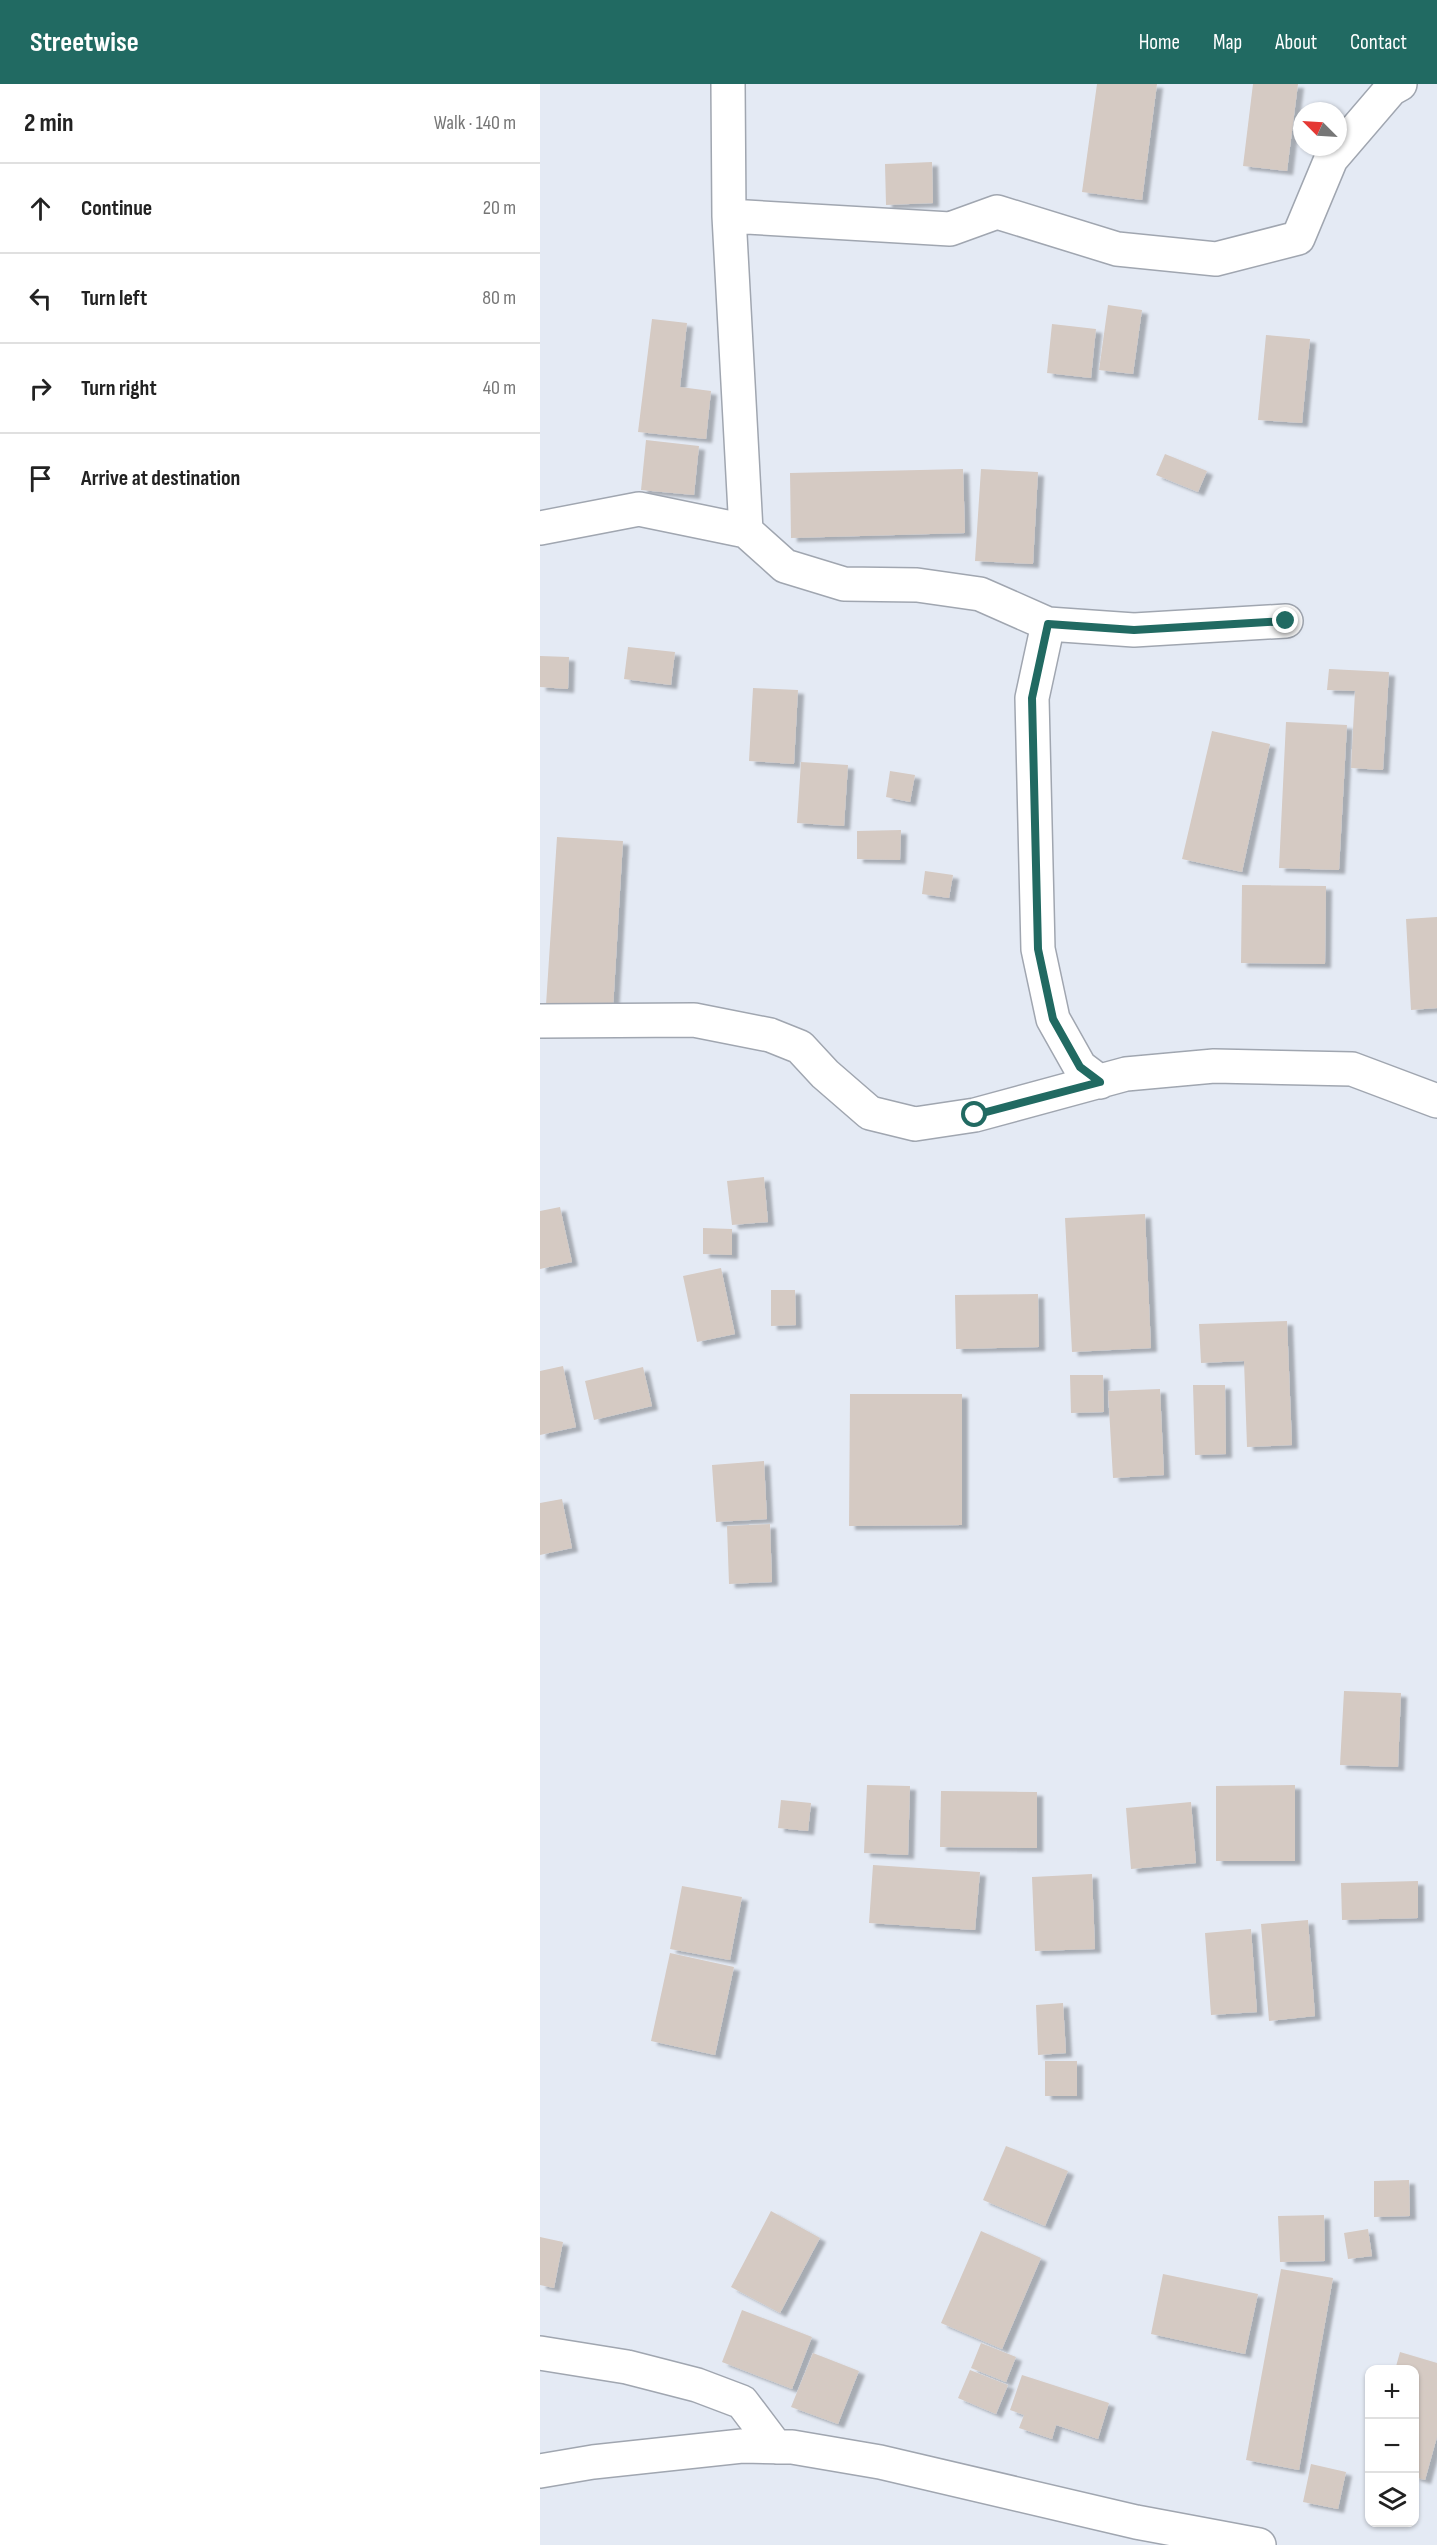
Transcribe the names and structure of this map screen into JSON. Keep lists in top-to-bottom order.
{
  "north": "top left",
  "page": {
    "header": "Streetwise",
    "nav": [
      "Home",
      "Map",
      "About",
      "Contact"
    ],
    "heading": ["2 min", "Walk · 140 m"],
    "list": [
      ["Continue", "20 m"],
      ["Turn left", "80 m"],
      ["Turn right", "40 m"],
      "Arrive at destination"
    ],
    "map_buttons": ["+", "−"]
  }
}
